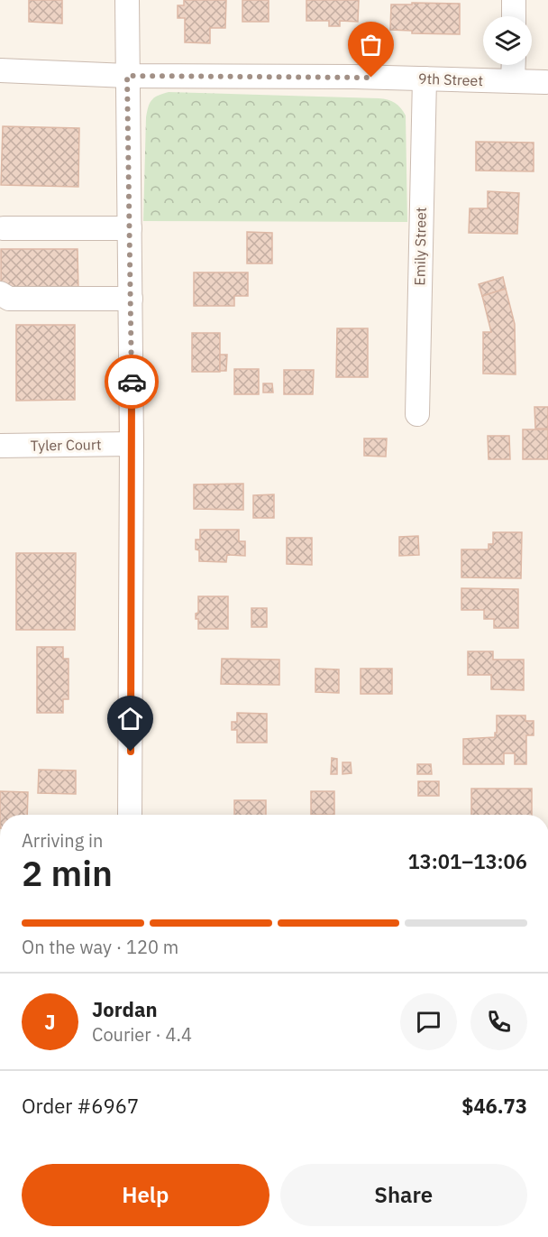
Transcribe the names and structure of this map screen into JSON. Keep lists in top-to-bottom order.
{
  "streets": {
    "street": ["9th Street", "Emily Street", "Tyler Court"]
  },
  "crossings": [
    ["9th Street", "Emily Street"]
  ],
  "page": {
    "heading": ["2 min", "Arriving in", "13:01–13:06"],
    "panel": [
      "Jordan",
      "Courier · 4.4",
      "Order #6967",
      "$46.73"
    ],
    "bar": "On the way · 120 m",
    "round": "J",
    "buttons": ["Help", "Share"]
  }
}
